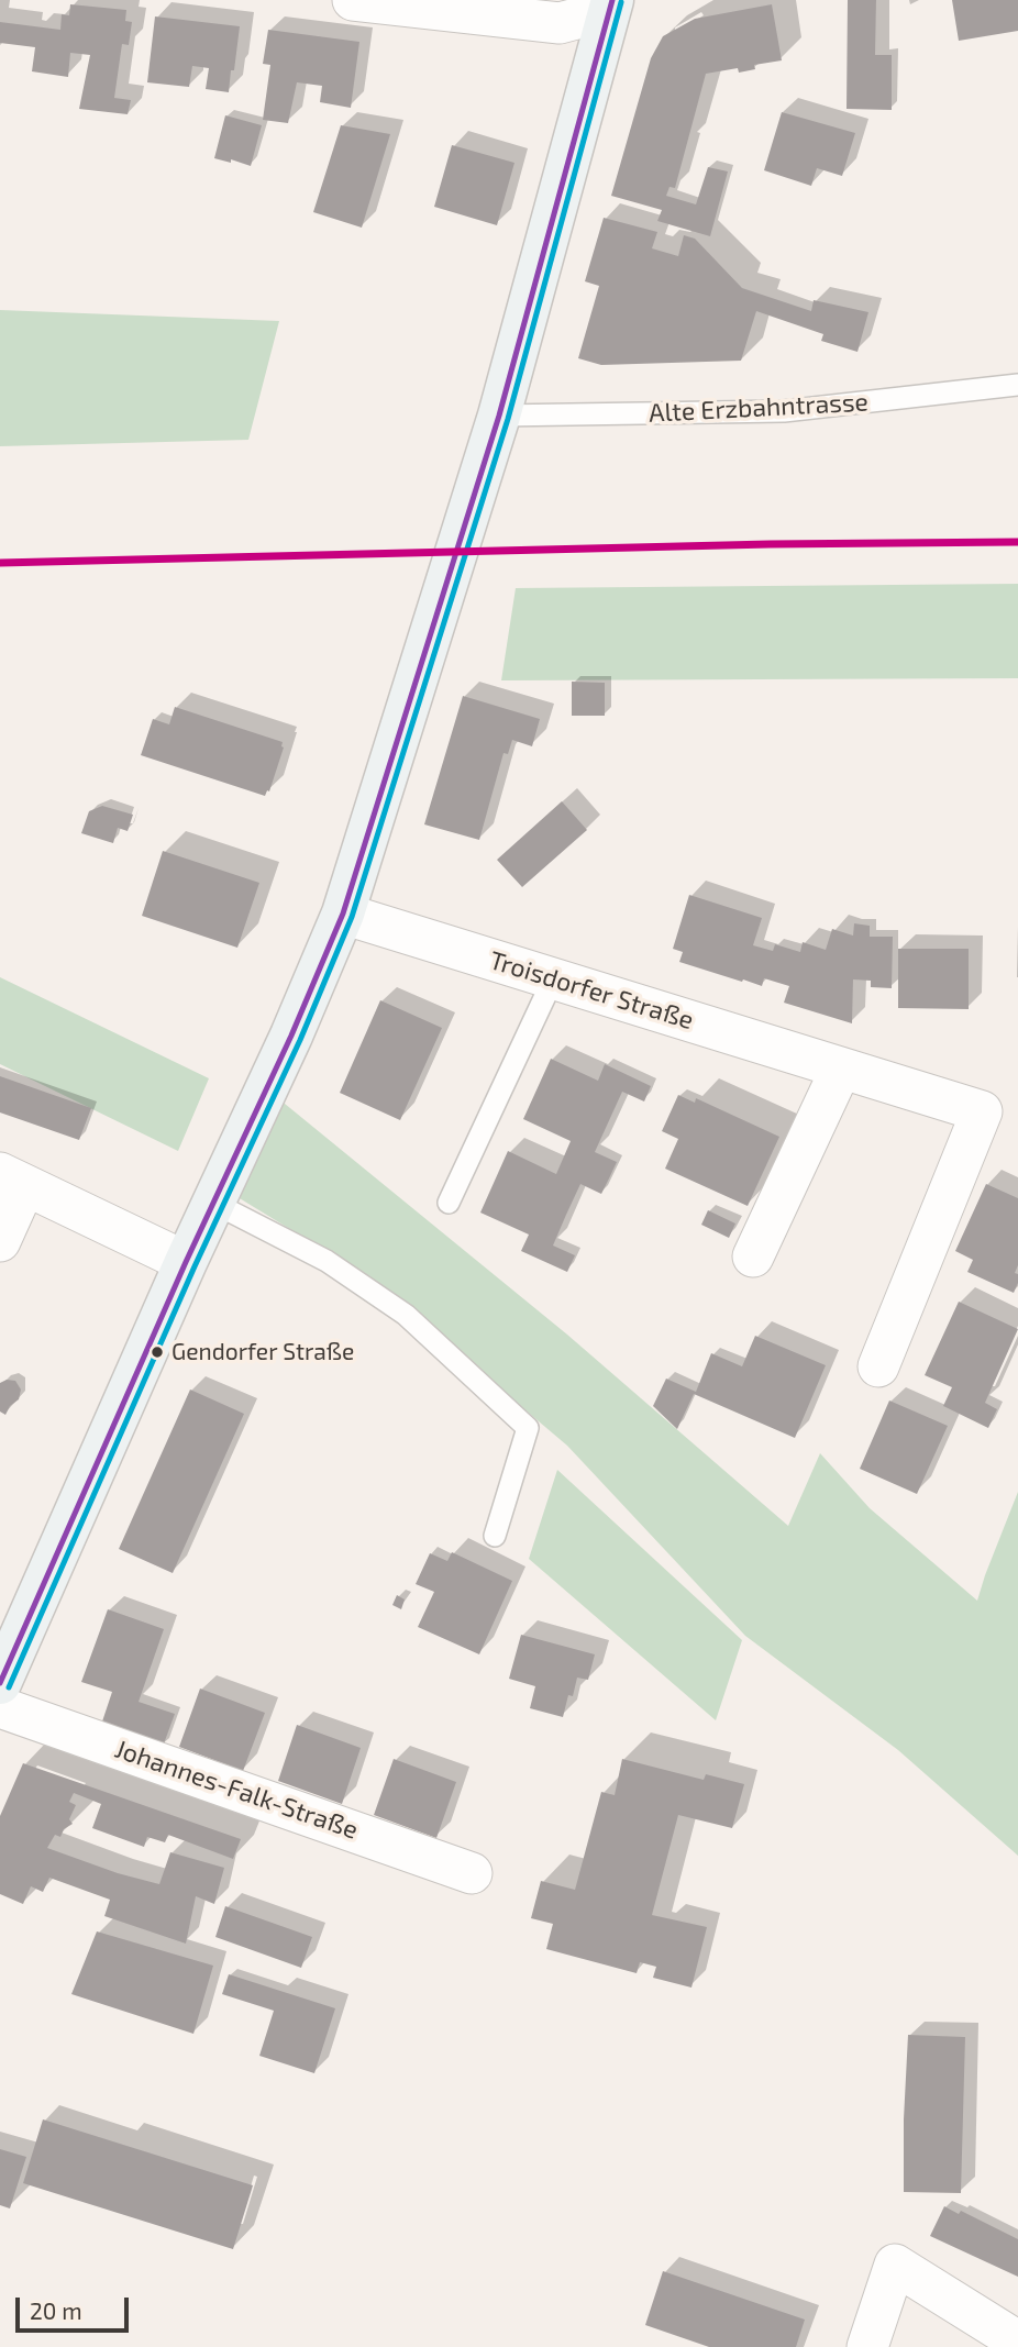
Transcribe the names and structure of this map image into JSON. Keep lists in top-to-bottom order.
{
  "streets": {
    "street": ["Troisdorfer Straße", "Johannes-Falk-Straße"],
    "lane": ["Alte Erzbahntrasse"]
  },
  "places": ["Gendorfer Straße"],
  "scale_bar": "20 m"
}
